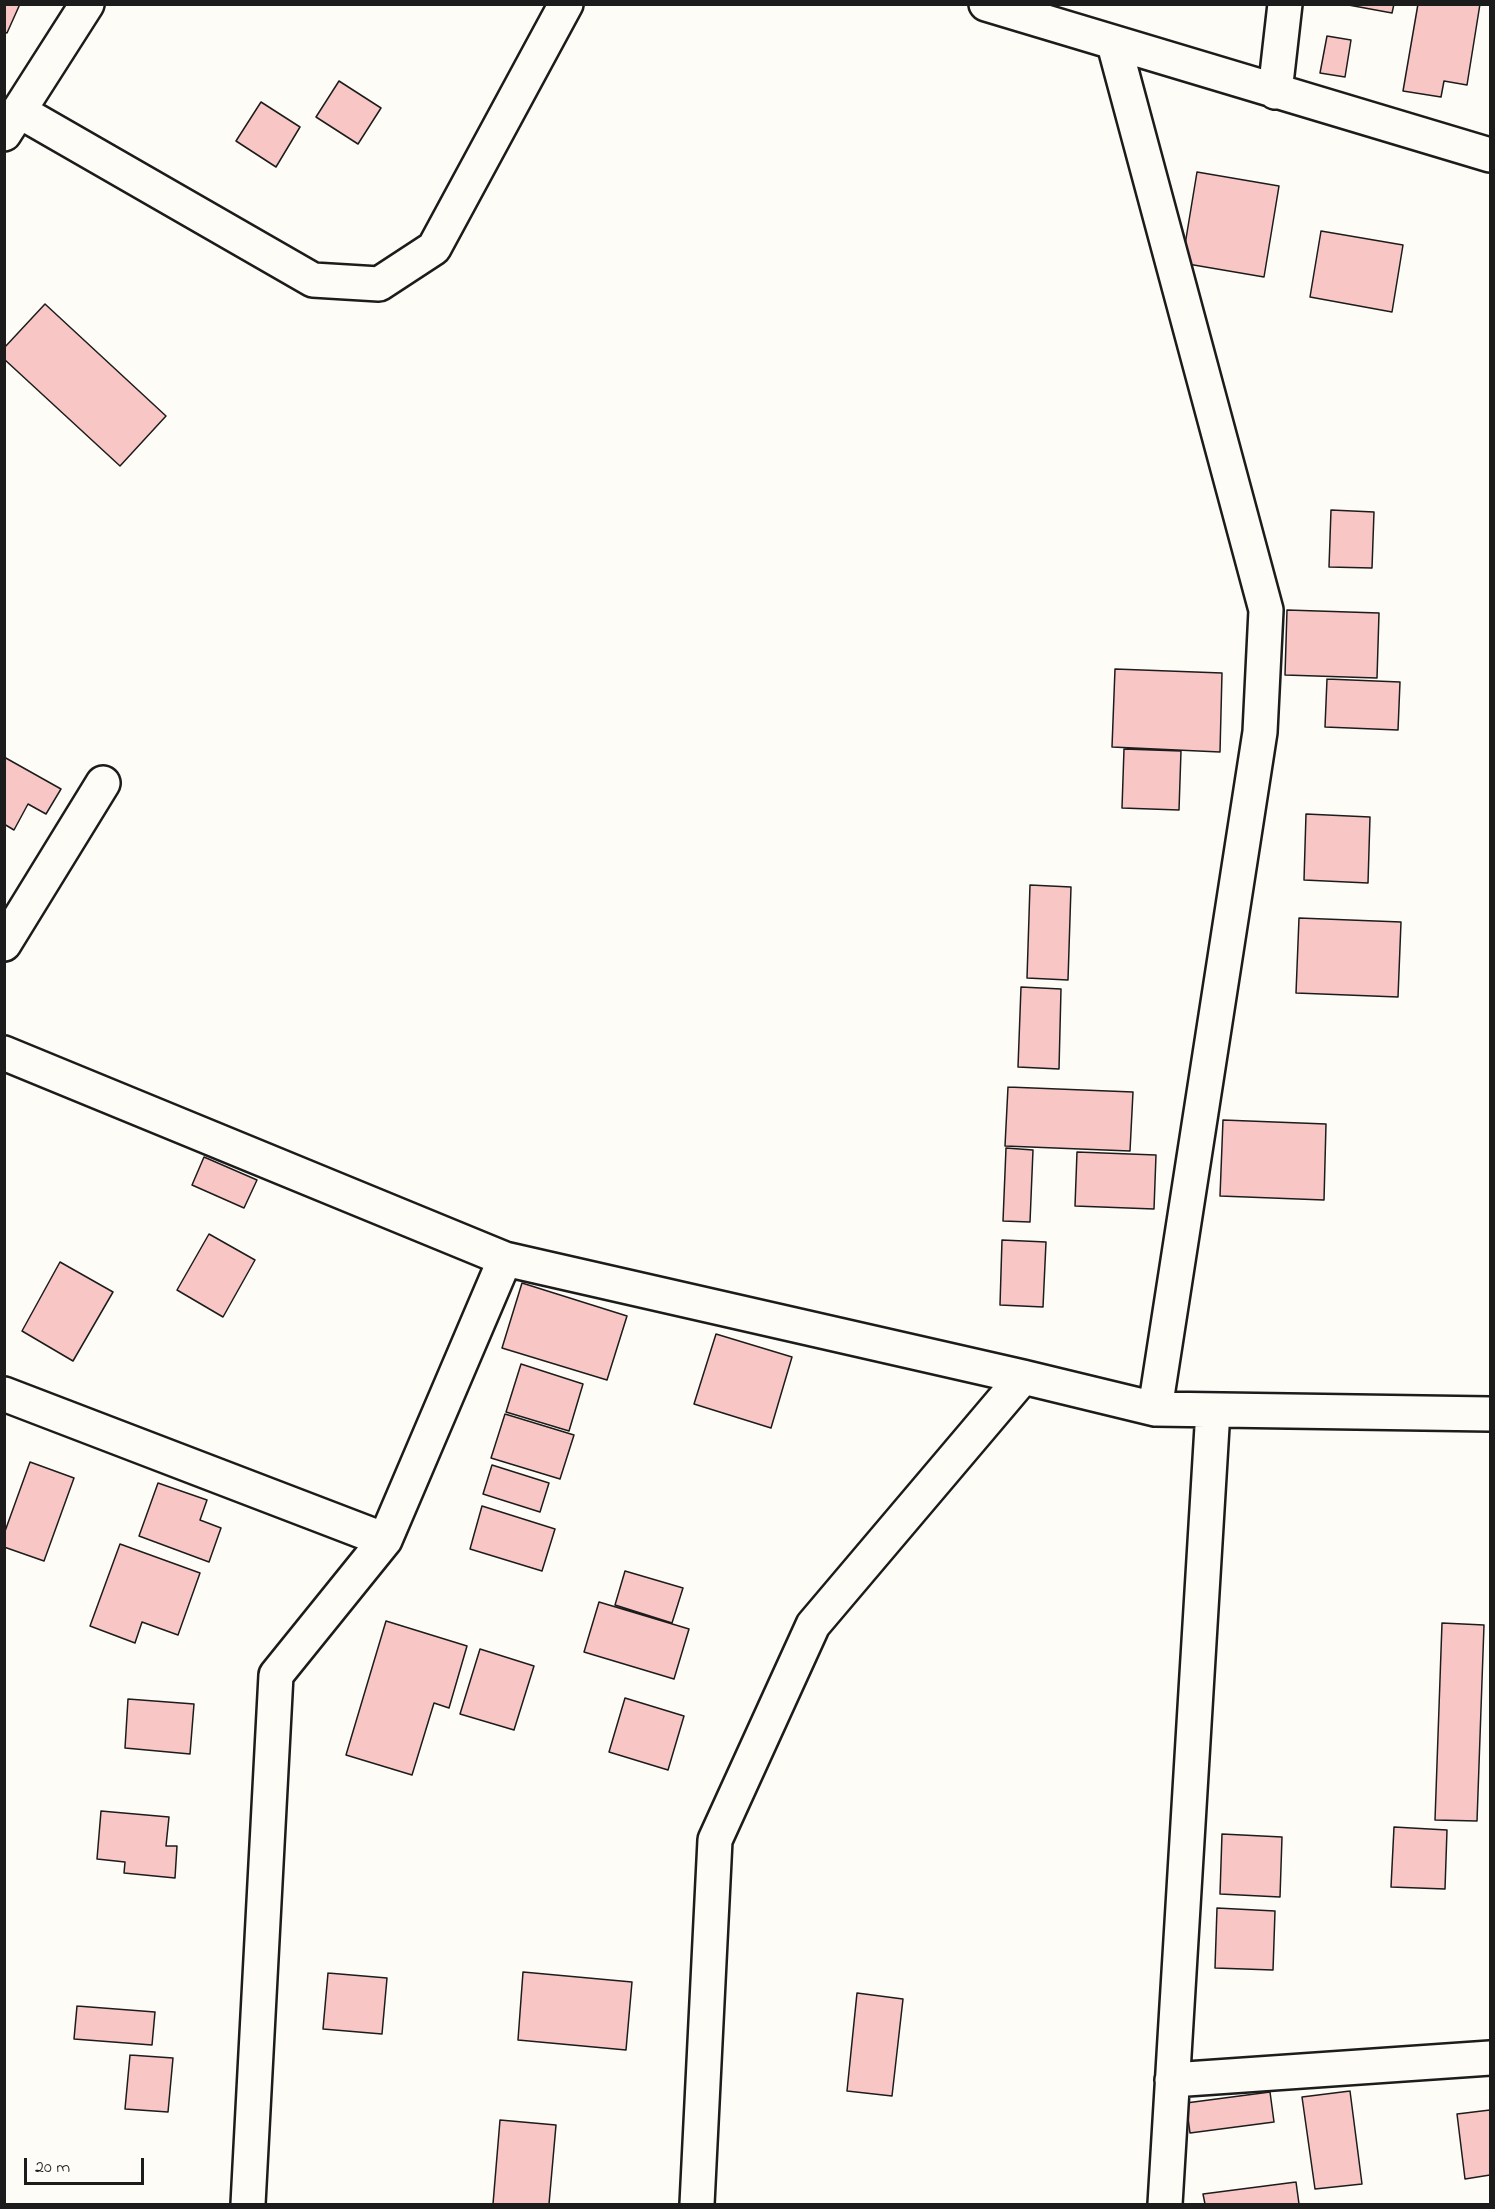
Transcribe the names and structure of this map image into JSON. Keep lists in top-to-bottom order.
{
  "scale_bar": "20 m"
}
